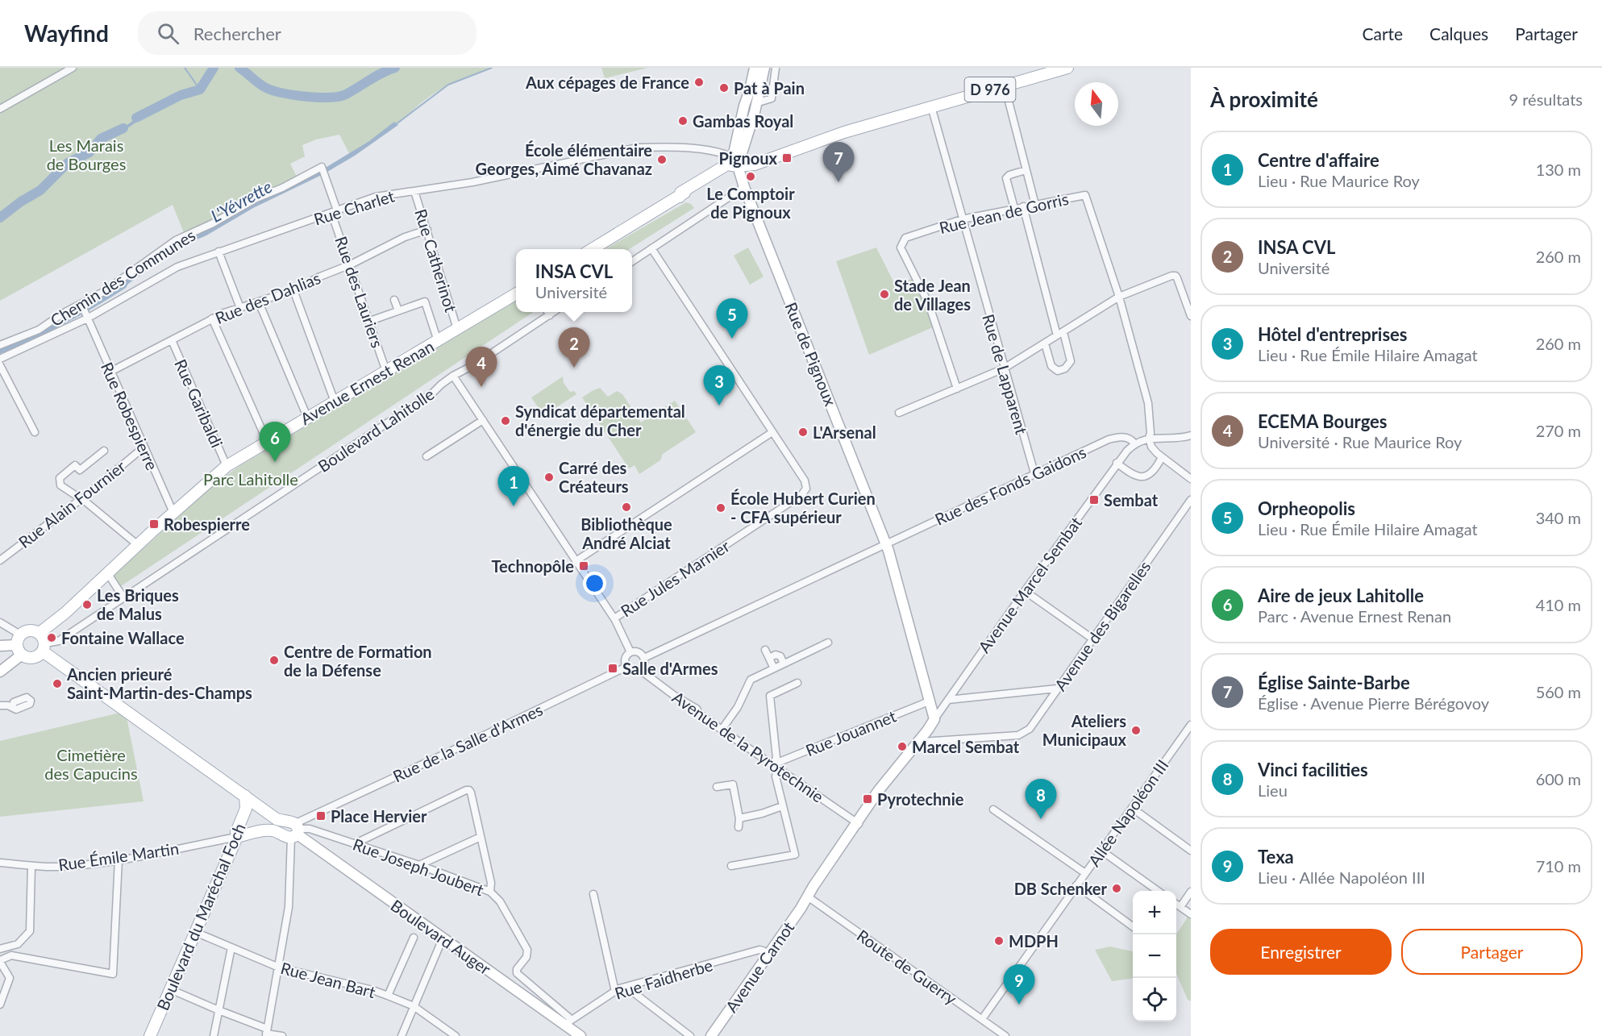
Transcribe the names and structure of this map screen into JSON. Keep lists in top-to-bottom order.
{
  "streets": {
    "main road": [
      "D 976",
      "Rue de Pignoux",
      "Avenue Ernest Renan",
      "Avenue Marcel Sembat",
      "Boulevard du Maréchal Foch",
      "Boulevard Auger",
      "Avenue Carnot"
    ],
    "street": [
      "Rue Charlet",
      "Rue Jean de Gorris",
      "Rue Catherinot",
      "Chemin des Communes",
      "Rue des Lauriers",
      "Rue des Dahlias",
      "Rue de Lapparent",
      "Rue Garibaldi",
      "Rue Robespierre",
      "Boulevard Lahitolle",
      "Rue des Fonds Gaidons",
      "Rue Alain Fournier",
      "Rue Jules Marnier",
      "Avenue des Bigarelles",
      "Rue Jouannet",
      "Rue de la Salle d'Armes",
      "Avenue de la Pyrotechnie",
      "Allée Napoléon III",
      "Rue Émile Martin",
      "Rue Joseph Joubert",
      "Route de Guerry",
      "Rue Faidherbe",
      "Rue Jean Bart"
    ]
  },
  "crossings": [
    ["D 976", "Rue Charlet"],
    ["D 976", "Rue de Pignoux"],
    ["D 976", "Rue de Lapparent"],
    ["Rue Charlet", "Rue Catherinot"],
    ["Rue Charlet", "Chemin des Communes"],
    ["Rue Charlet", "Rue des Lauriers"],
    ["Rue Charlet", "Rue de Pignoux"],
    ["Rue Charlet", "Rue Robespierre"],
    ["Rue Jean de Gorris", "Rue de Lapparent"],
    ["Rue Catherinot", "Rue des Dahlias"],
    ["Rue Catherinot", "Avenue Ernest Renan"],
    ["Chemin des Communes", "Rue des Lauriers"],
    ["Chemin des Communes", "Rue Robespierre"],
    ["Rue des Lauriers", "Rue des Dahlias"],
    ["Rue des Lauriers", "Avenue Ernest Renan"],
    ["Rue des Dahlias", "Rue Garibaldi"],
    ["Rue des Dahlias", "Rue Robespierre"],
    ["Rue de Pignoux", "Rue des Fonds Gaidons"],
    ["Rue de Pignoux", "Avenue Marcel Sembat"],
    ["Rue de Pignoux", "Rue Jouannet"],
    ["Rue de Lapparent", "Rue des Fonds Gaidons"],
    ["Avenue Ernest Renan", "Rue Garibaldi"],
    ["Avenue Ernest Renan", "Rue Robespierre"],
    ["Avenue Ernest Renan", "Boulevard Lahitolle"],
    ["Rue Robespierre", "Rue Alain Fournier"],
    ["Rue des Fonds Gaidons", "Avenue Marcel Sembat"],
    ["Avenue Marcel Sembat", "Avenue des Bigarelles"],
    ["Avenue Marcel Sembat", "Avenue de la Pyrotechnie"],
    ["Avenue Marcel Sembat", "Avenue Carnot"],
    ["Rue Jouannet", "Avenue de la Pyrotechnie"],
    ["Rue de la Salle d'Armes", "Avenue de la Pyrotechnie"],
    ["Rue de la Salle d'Armes", "Rue Joseph Joubert"],
    ["Rue de la Salle d'Armes", "Boulevard Auger"],
    ["Avenue de la Pyrotechnie", "Avenue Carnot"],
    ["Allée Napoléon III", "Route de Guerry"],
    ["Rue Émile Martin", "Boulevard du Maréchal Foch"],
    ["Rue Joseph Joubert", "Boulevard Auger"],
    ["Rue Joseph Joubert", "Rue Faidherbe"],
    ["Boulevard du Maréchal Foch", "Rue Jean Bart"],
    ["Boulevard Auger", "Rue Faidherbe"],
    ["Avenue Carnot", "Route de Guerry"],
    ["Avenue Carnot", "Rue Faidherbe"]
  ],
  "water": ["L'Yévrette"],
  "parks": ["Les Marais de Bourges", "Parc Lahitolle", "Cimetière des Capucins"],
  "places": {
    "other": [
      "Aux cépages de France",
      "Pat à Pain",
      "Gambas Royal",
      "École élémentaire Georges, Aimé Chavanaz",
      "Le Comptoir de Pignoux",
      "Stade Jean de Villages",
      "Syndicat départemental d'énergie du Cher",
      "L'Arsenal",
      "Carré des Créateurs",
      "Bibliothèque André Alciat",
      "École Hubert Curien - CFA supérieur",
      "Les Briques de Malus",
      "Fontaine Wallace",
      "Centre de Formation de la Défense",
      "Ancien prieuré Saint-Martin-des-Champs",
      "Ateliers Municipaux",
      "Marcel Sembat",
      "DB Schenker",
      "MDPH"
    ],
    "transit": [
      "Pignoux",
      "Sembat",
      "Robespierre",
      "Technopôle",
      "Salle d'Armes",
      "Pyrotechnie",
      "Place Hervier"
    ]
  },
  "north": "top",
  "page": {
    "header": "Wayfind",
    "search": "Rechercher",
    "nav": ["Carte", "Calques", "Partager"],
    "heading": ["À proximité", "9 résultats"],
    "list": [
      {
        "mark": "1",
        "name": "Centre d'affaire",
        "note": "Lieu · Rue Maurice Roy",
        "value": "130 m"
      },
      {
        "mark": "2",
        "name": "INSA CVL",
        "note": "Université",
        "value": "260 m"
      },
      {
        "mark": "3",
        "name": "Hôtel d'entreprises",
        "note": "Lieu · Rue Émile Hilaire Amagat",
        "value": "260 m"
      },
      {
        "mark": "4",
        "name": "ECEMA Bourges",
        "note": "Université · Rue Maurice Roy",
        "value": "270 m"
      },
      {
        "mark": "5",
        "name": "Orpheopolis",
        "note": "Lieu · Rue Émile Hilaire Amagat",
        "value": "340 m"
      },
      {
        "mark": "6",
        "name": "Aire de jeux Lahitolle",
        "note": "Parc · Avenue Ernest Renan",
        "value": "410 m"
      },
      {
        "mark": "7",
        "name": "Église Sainte-Barbe",
        "note": "Église · Avenue Pierre Bérégovoy",
        "value": "560 m"
      },
      {
        "mark": "8",
        "name": "Vinci facilities",
        "note": "Lieu",
        "value": "600 m"
      },
      {
        "mark": "9",
        "name": "Texa",
        "note": "Lieu · Allée Napoléon III",
        "value": "710 m"
      }
    ],
    "pins": [
      "7",
      "5",
      "2",
      "4",
      "3",
      "6",
      "1",
      "8",
      "9"
    ],
    "popup": ["INSA CVL", "Université"],
    "map_buttons": ["+", "−"],
    "buttons": ["Enregistrer", "Partager"]
  }
}
